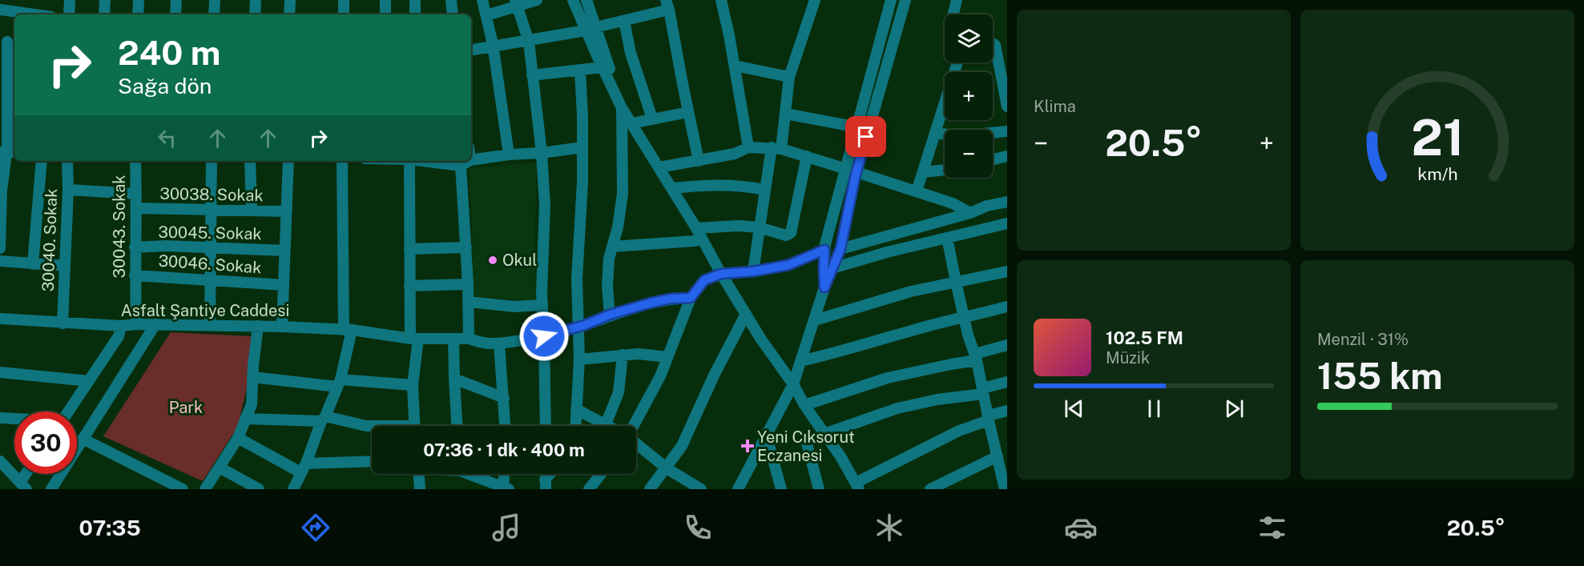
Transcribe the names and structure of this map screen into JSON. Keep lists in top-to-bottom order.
{
  "streets": {
    "street": [
      "30038. Sokak",
      "30043. Sokak",
      "30045. Sokak",
      "30040. Sokak",
      "30046. Sokak",
      "Asfalt Şantiye Caddesi"
    ]
  },
  "crossings": [
    ["30038. Sokak", "30043. Sokak"],
    ["30043. Sokak", "30045. Sokak"],
    ["30043. Sokak", "30046. Sokak"],
    ["30043. Sokak", "Asfalt Şantiye Caddesi"],
    ["30040. Sokak", "Asfalt Şantiye Caddesi"]
  ],
  "parks": ["Park"],
  "places": {
    "other": ["Okul"],
    "health": ["Yeni Cıksorut Eczanesi"]
  },
  "page": {
    "tile": [
      "Klima",
      ["Menzil · 31%", "155 km"]
    ],
    "map_buttons": ["+", "−"],
    "turn": ["240 m", "Sağa dön"],
    "heat": ["−", "20.5°", "+"],
    "song": ["102.5 FM", "Müzik"],
    "limit": "30",
    "trip": "07:36 · 1 dk · 400 m",
    "tabs": ["07:35", "20.5°"],
    "gauge": ["21", "km/h"]
  }
}
